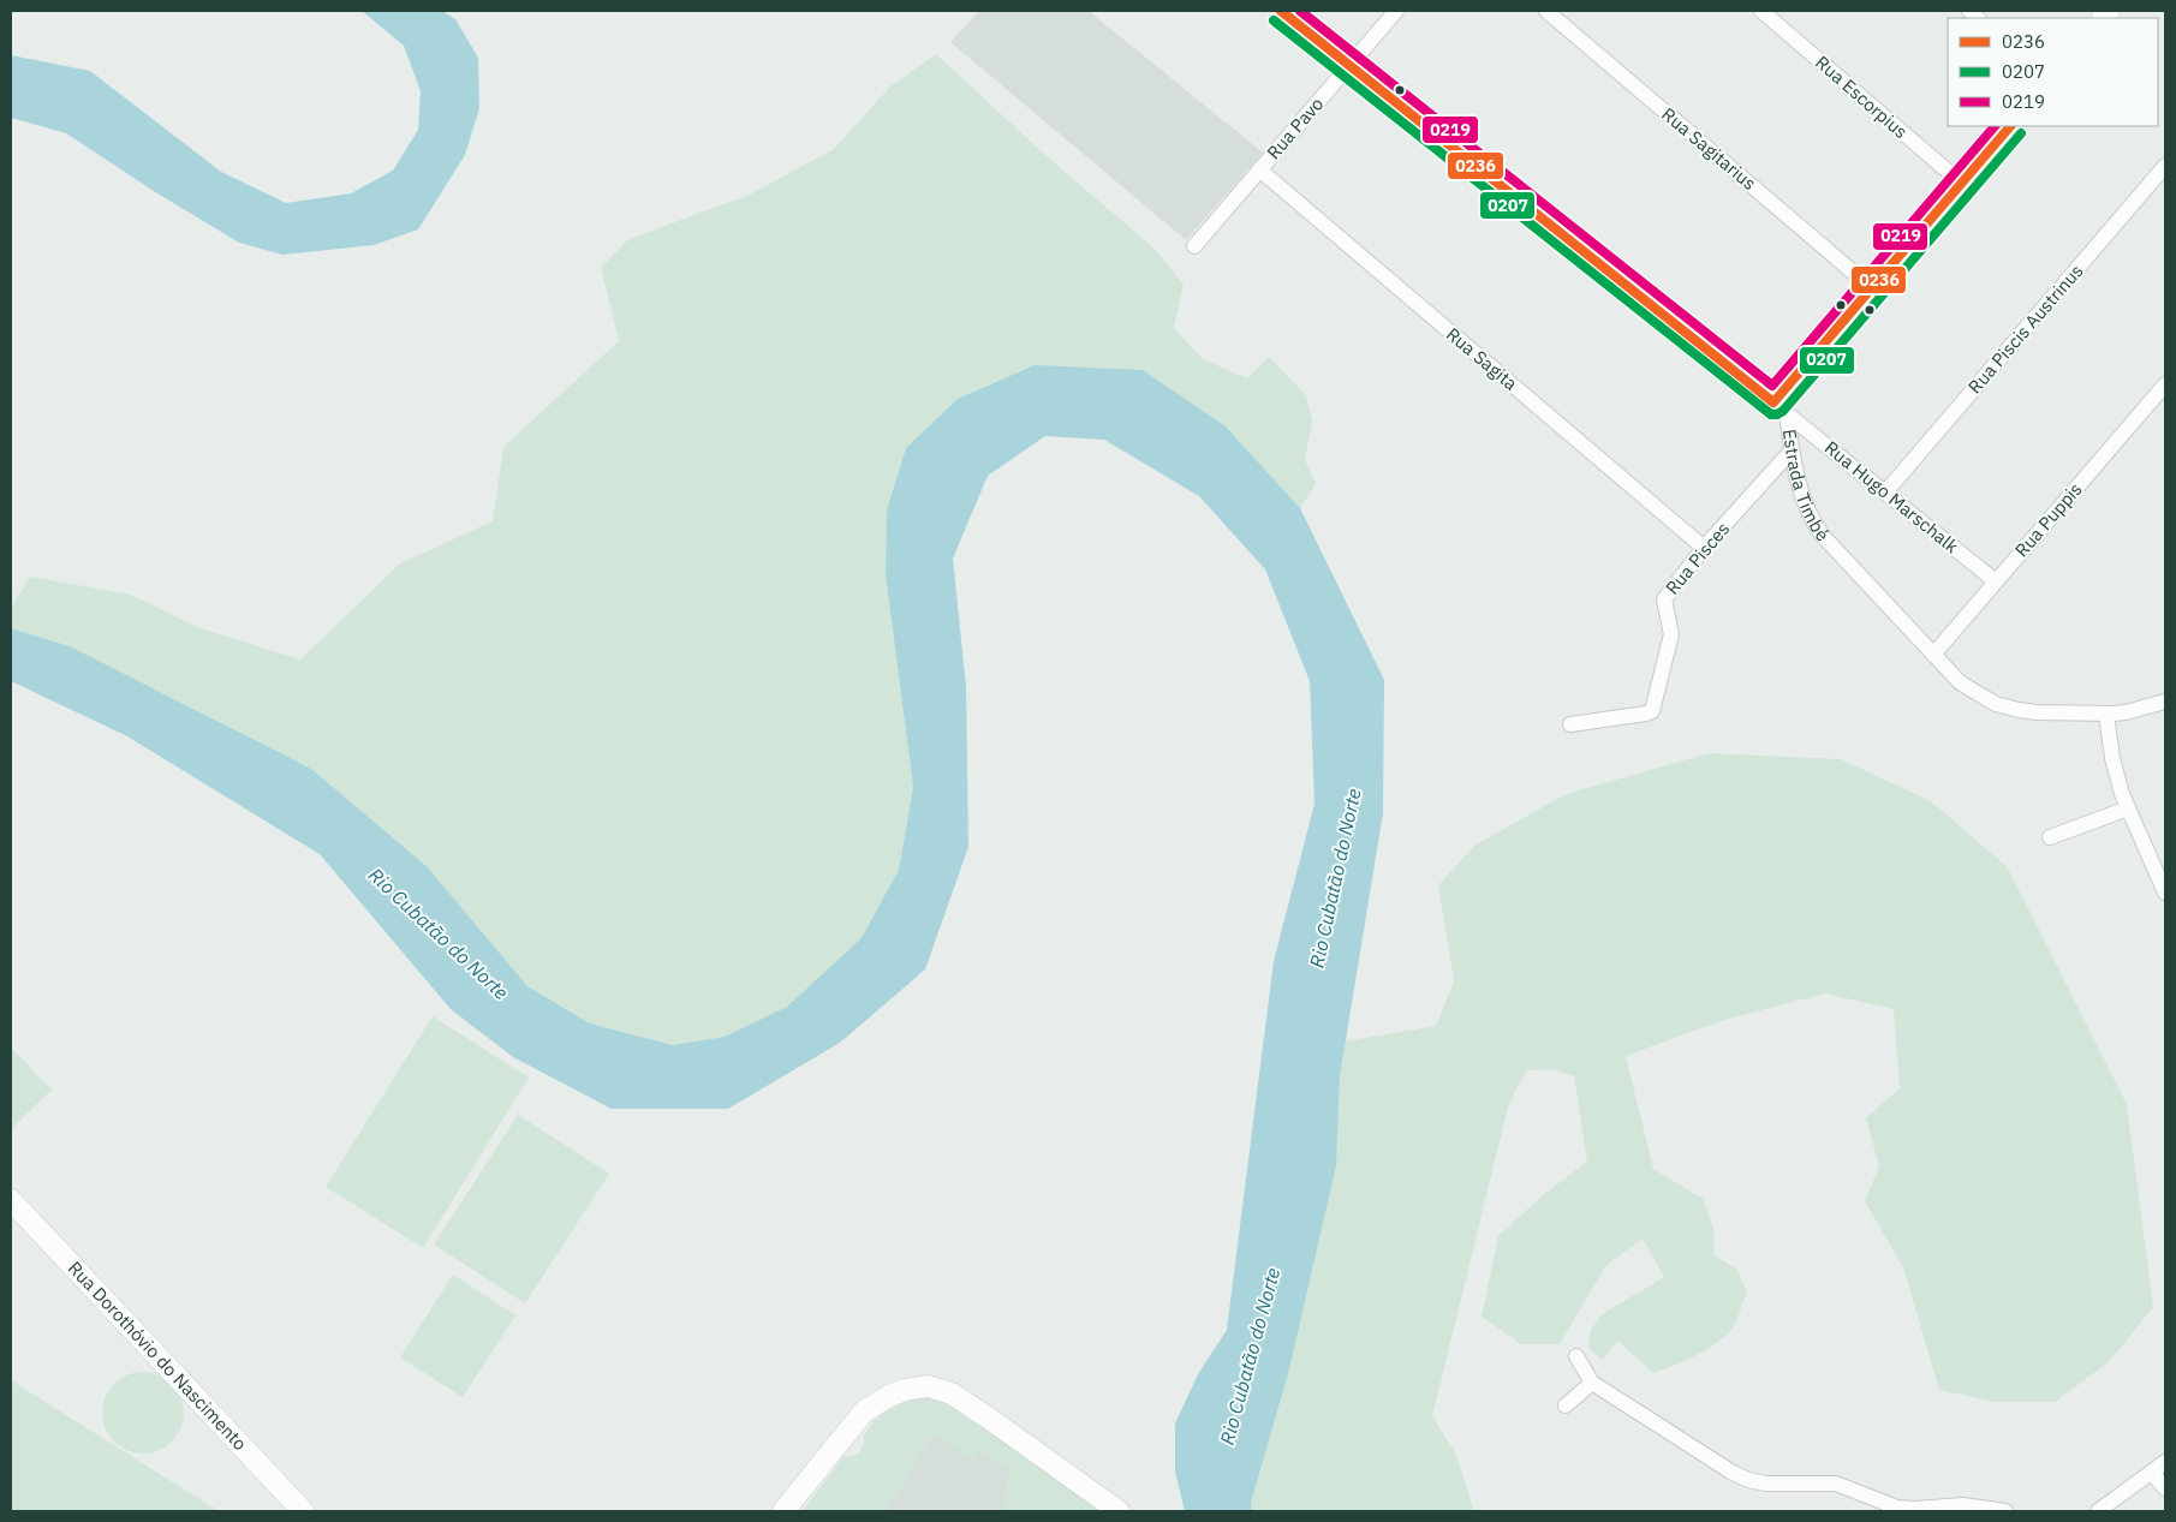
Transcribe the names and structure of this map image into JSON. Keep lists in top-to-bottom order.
{
  "streets": {
    "street": [
      "Rua Escorpius",
      "Rua Pavo",
      "Rua Sagitarius",
      "Rua Piscis Austrinus",
      "Rua Sagita",
      "Estrada Timbé",
      "Rua Hugo Marschalk",
      "Rua Puppis",
      "Rua Pisces",
      "Rua Dorothóvio do Nascimento"
    ]
  },
  "crossings": [
    ["Rua Pavo", "Rua Sagita"],
    ["Rua Piscis Austrinus", "Rua Hugo Marschalk"],
    ["Rua Sagita", "Rua Pisces"],
    ["Estrada Timbé", "Rua Hugo Marschalk"],
    ["Estrada Timbé", "Rua Puppis"],
    ["Estrada Timbé", "Rua Pisces"],
    ["Rua Hugo Marschalk", "Rua Puppis"]
  ],
  "water": ["Rio Cubatão do Norte"],
  "lines": ["transit line 0236", "transit line 0219", "transit line 0207"],
  "legend": ["0236", "0207", "0219"]
}
